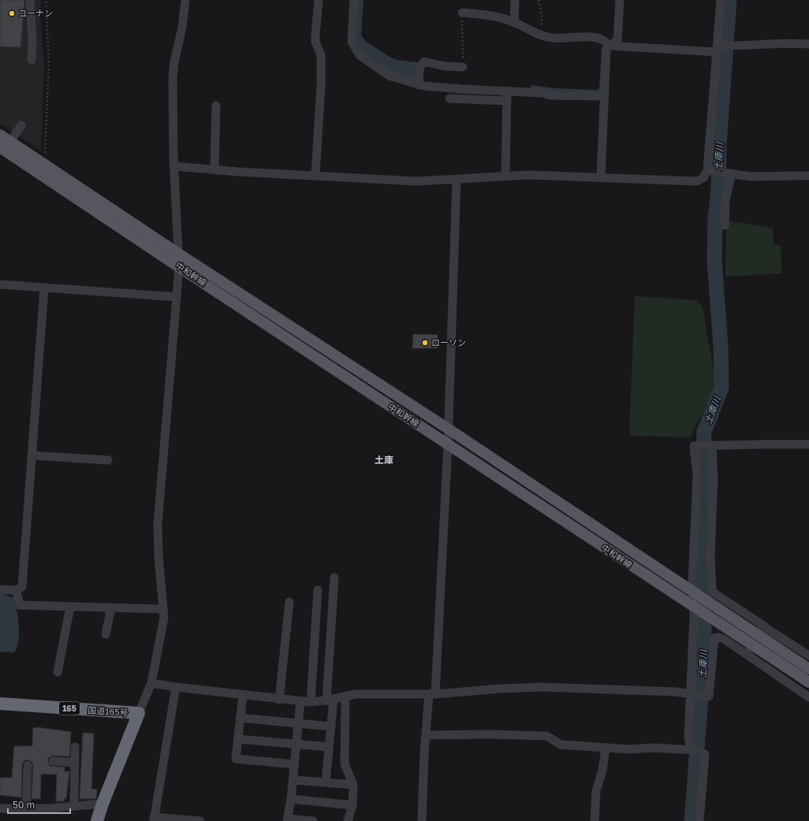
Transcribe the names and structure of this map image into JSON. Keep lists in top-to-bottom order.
{
  "streets": {
    "highway": ["165", "国道165号"],
    "main road": ["中和幹線"]
  },
  "districts": ["土庫"],
  "water": ["土庫川"],
  "places": ["コーナン", "ローソン"],
  "scale_bar": "50 m"
}
